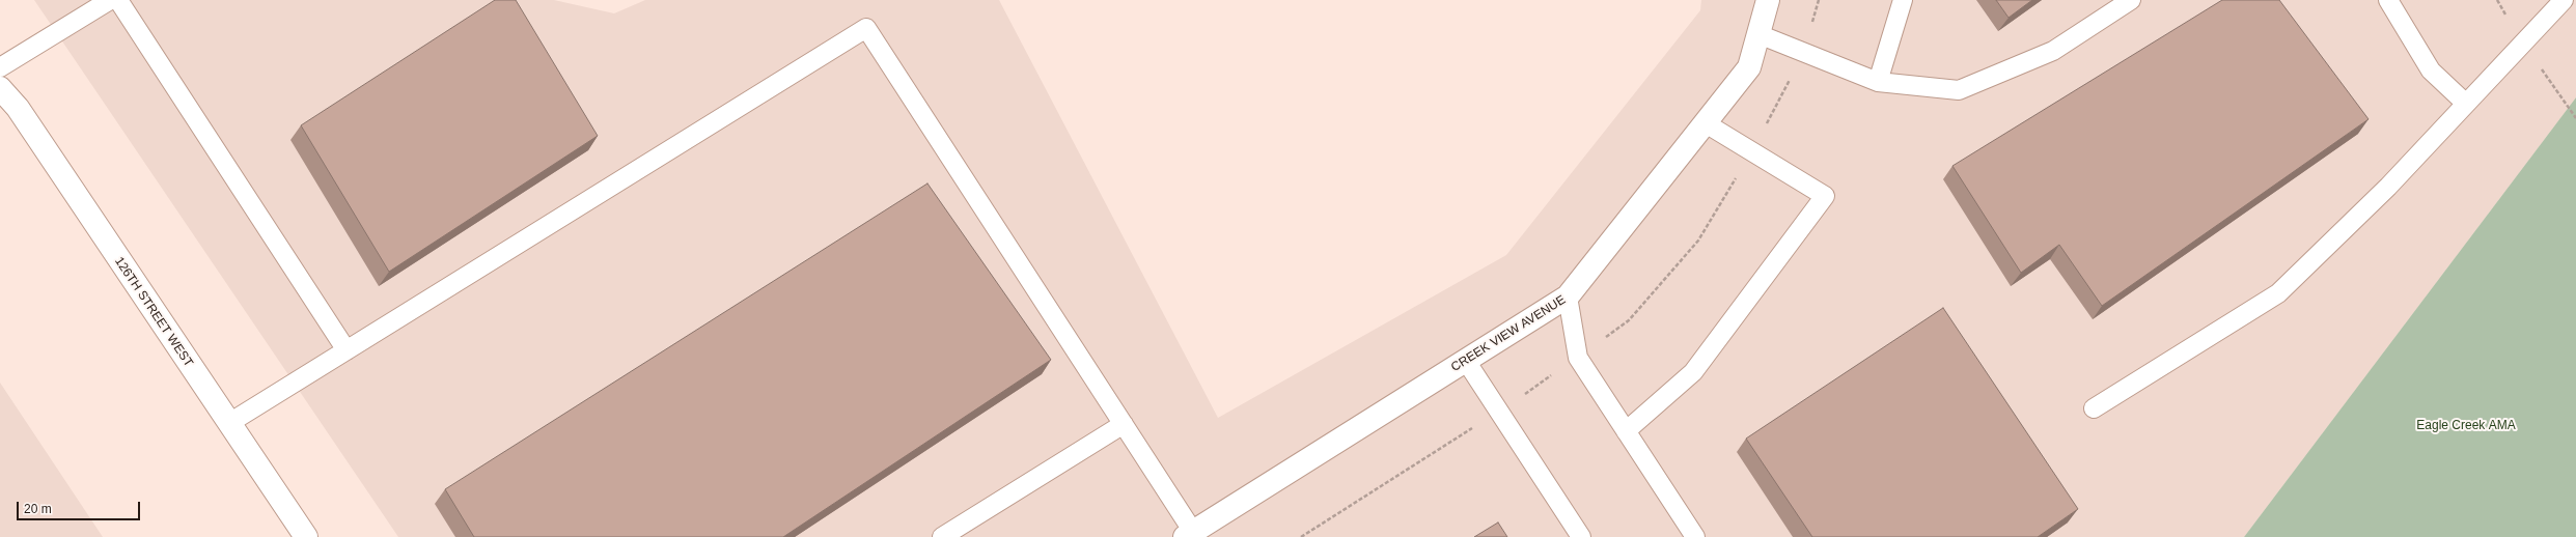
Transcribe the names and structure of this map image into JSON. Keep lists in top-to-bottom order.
{
  "streets": {
    "street": ["126TH STREET WEST", "CREEK VIEW AVENUE"]
  },
  "parks": ["Eagle Creek AMA"],
  "scale_bar": "20 m"
}
